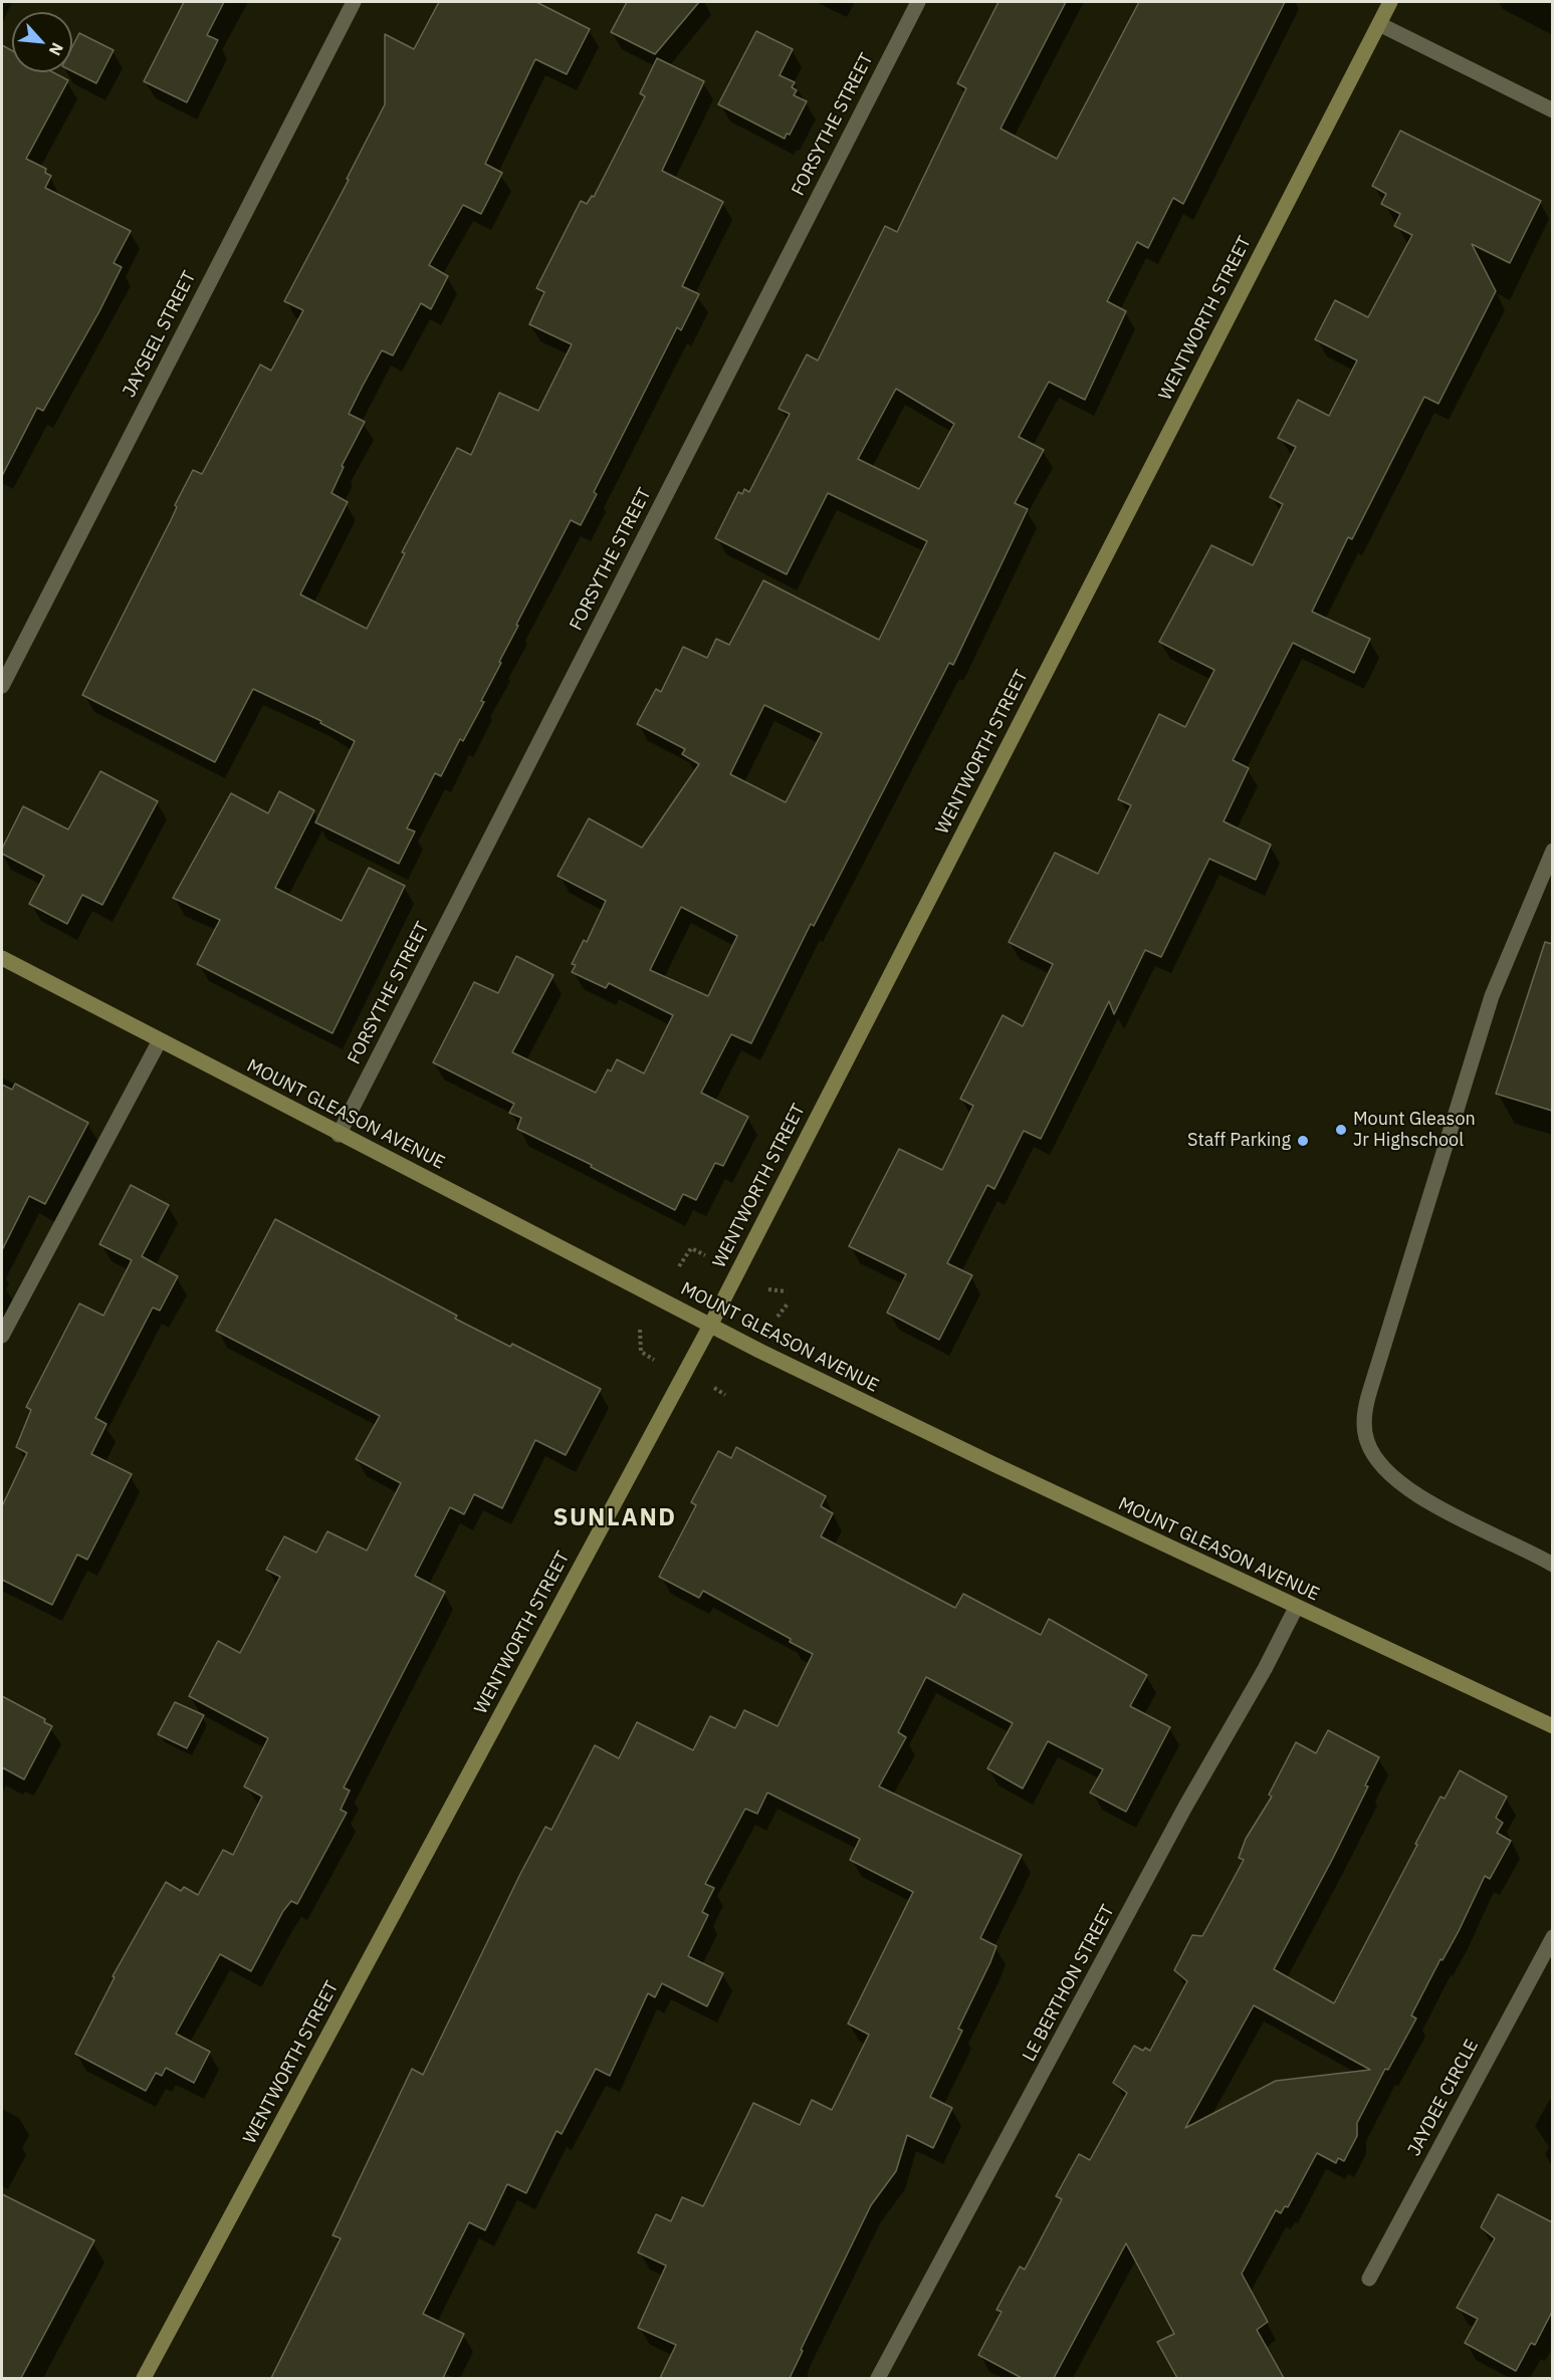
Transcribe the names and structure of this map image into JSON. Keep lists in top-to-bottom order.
{
  "streets": {
    "street": [
      "FORSYTHE STREET",
      "WENTWORTH STREET",
      "JAYSEEL STREET",
      "MOUNT GLEASON AVENUE",
      "LE BERTHON STREET",
      "JAYDEE CIRCLE"
    ]
  },
  "crossings": [
    ["FORSYTHE STREET", "MOUNT GLEASON AVENUE"],
    ["WENTWORTH STREET", "MOUNT GLEASON AVENUE"],
    ["MOUNT GLEASON AVENUE", "LE BERTHON STREET"]
  ],
  "districts": ["SUNLAND"],
  "places": ["Mount Gleason Jr Highschool", "Staff Parking"],
  "north": "bottom right"
}
